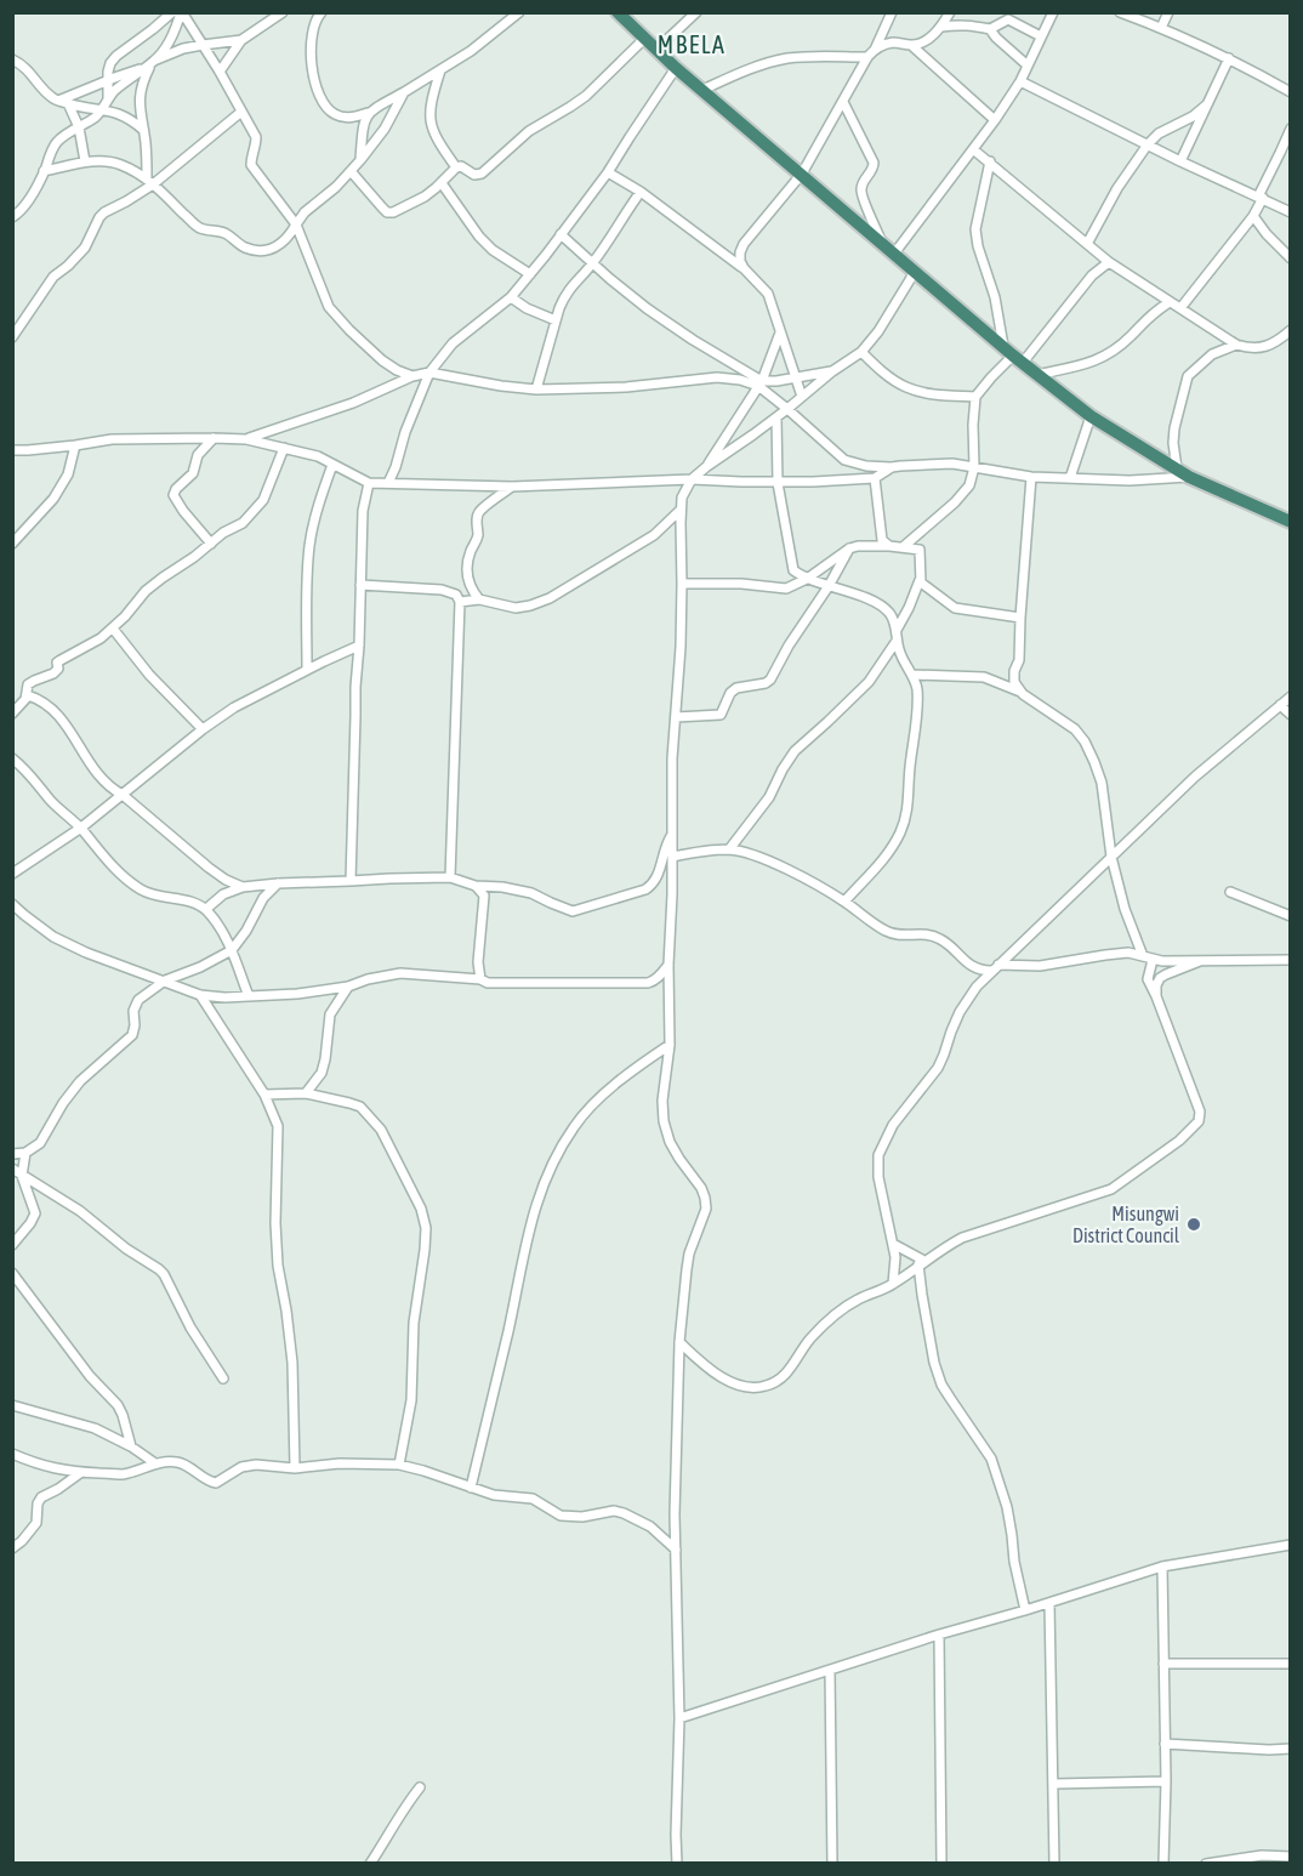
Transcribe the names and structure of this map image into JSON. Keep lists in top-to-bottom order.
{
  "districts": ["MBELA"],
  "places": ["Misungwi District Council"]
}
